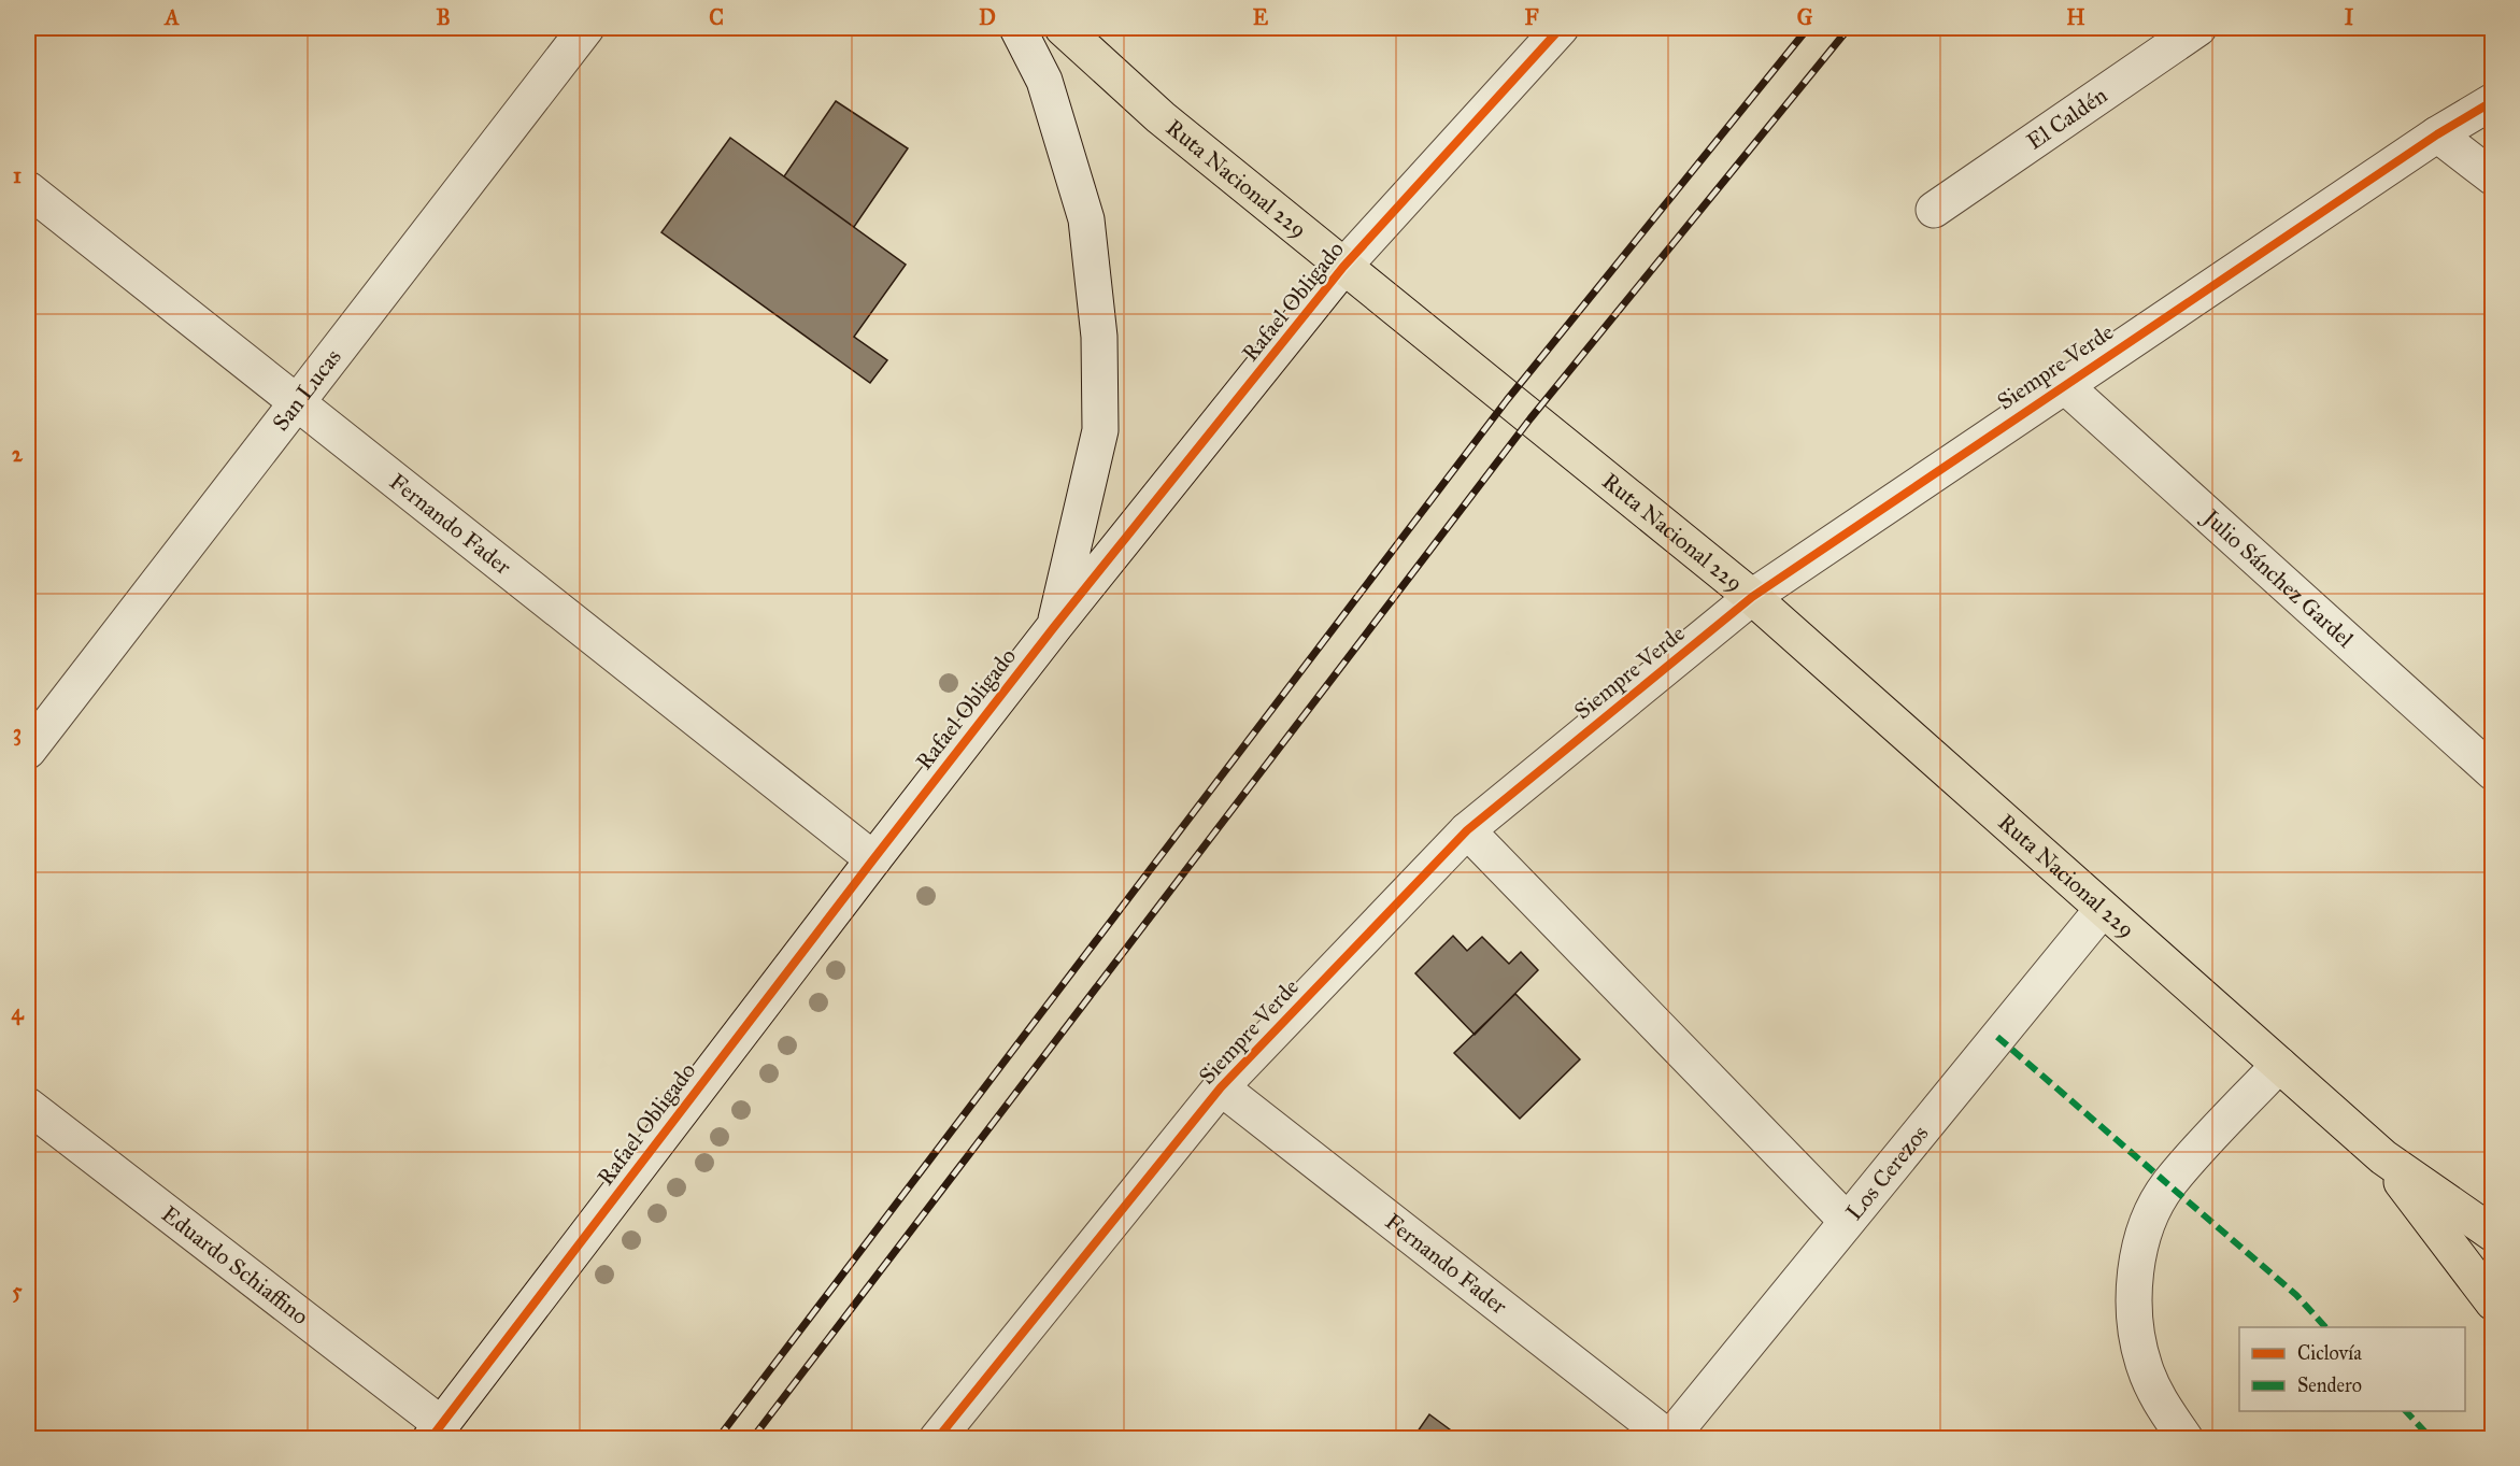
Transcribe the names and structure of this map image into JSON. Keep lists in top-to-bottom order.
{
  "streets": {
    "highway": ["Ruta Nacional 229"],
    "street": [
      "El Caldén",
      "Rafael Obligado",
      "Siempre Verde",
      "San Lucas",
      "Fernando Fader",
      "Julio Sánchez Gardel",
      "Los Cerezos",
      "Eduardo Schiaffino"
    ]
  },
  "crossings": [
    ["Ruta Nacional 229", "Rafael Obligado"],
    ["Ruta Nacional 229", "Siempre Verde"],
    ["Ruta Nacional 229", "Los Cerezos"],
    ["Rafael Obligado", "Fernando Fader"],
    ["Rafael Obligado", "Eduardo Schiaffino"],
    ["Siempre Verde", "Fernando Fader"],
    ["Siempre Verde", "Julio Sánchez Gardel"],
    ["San Lucas", "Fernando Fader"],
    ["Fernando Fader", "Los Cerezos"]
  ],
  "legend": ["Ciclovía", "Sendero"],
  "grid": {
    "columns": [
      "A",
      "B",
      "C",
      "D",
      "E",
      "F",
      "G",
      "H",
      "I"
    ],
    "rows": [
      "1",
      "2",
      "3",
      "4",
      "5"
    ]
  }
}
